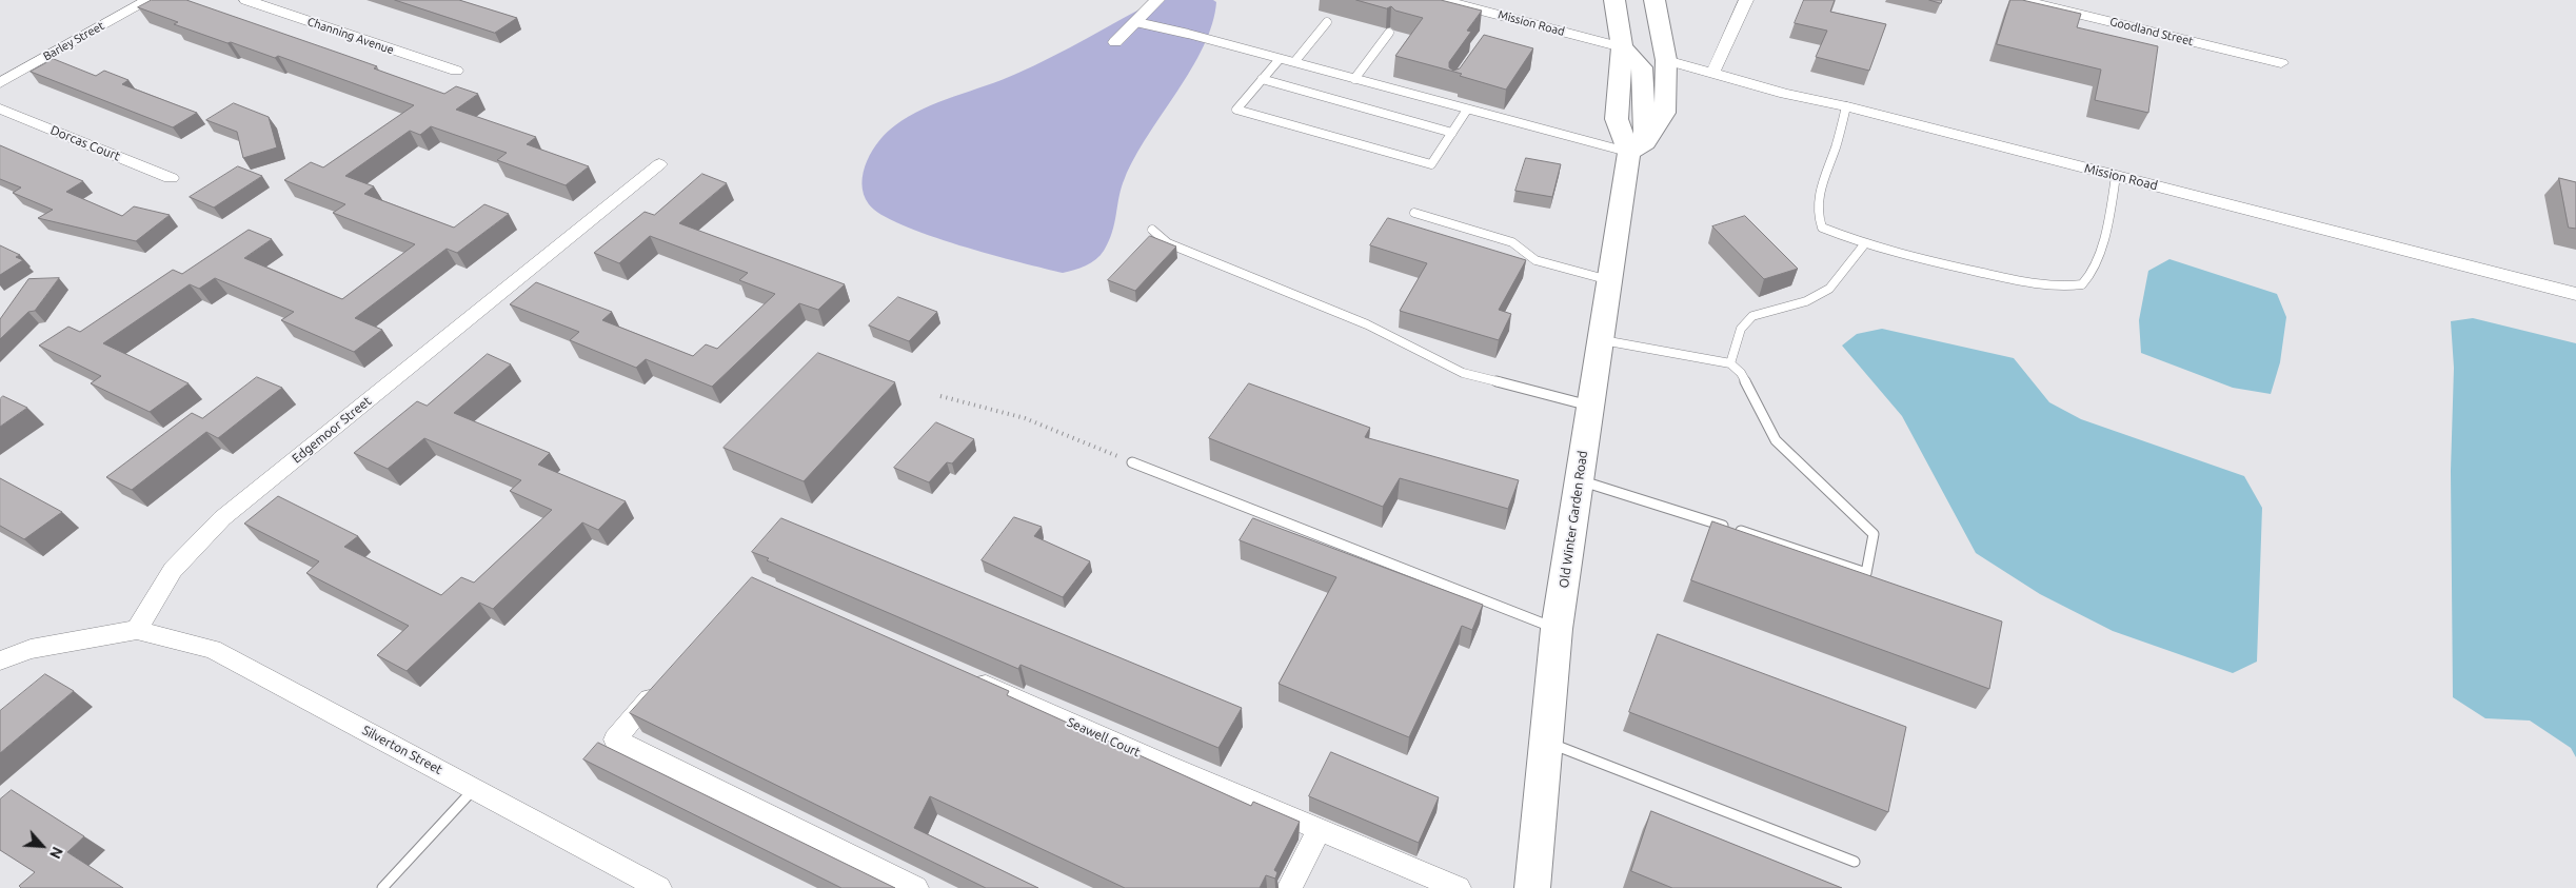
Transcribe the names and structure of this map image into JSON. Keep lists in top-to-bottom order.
{
  "streets": {
    "main road": ["Old Winter Garden Road"],
    "street": [
      "Mission Road",
      "Goodland Street",
      "Channing Avenue",
      "Barley Street",
      "Dorcas Court",
      "Edgemoor Street",
      "Seawell Court",
      "Silverton Street"
    ]
  },
  "crossings": [
    ["Mission Road", "Old Winter Garden Road"],
    ["Edgemoor Street", "Silverton Street"]
  ],
  "north": "bottom right"
}
